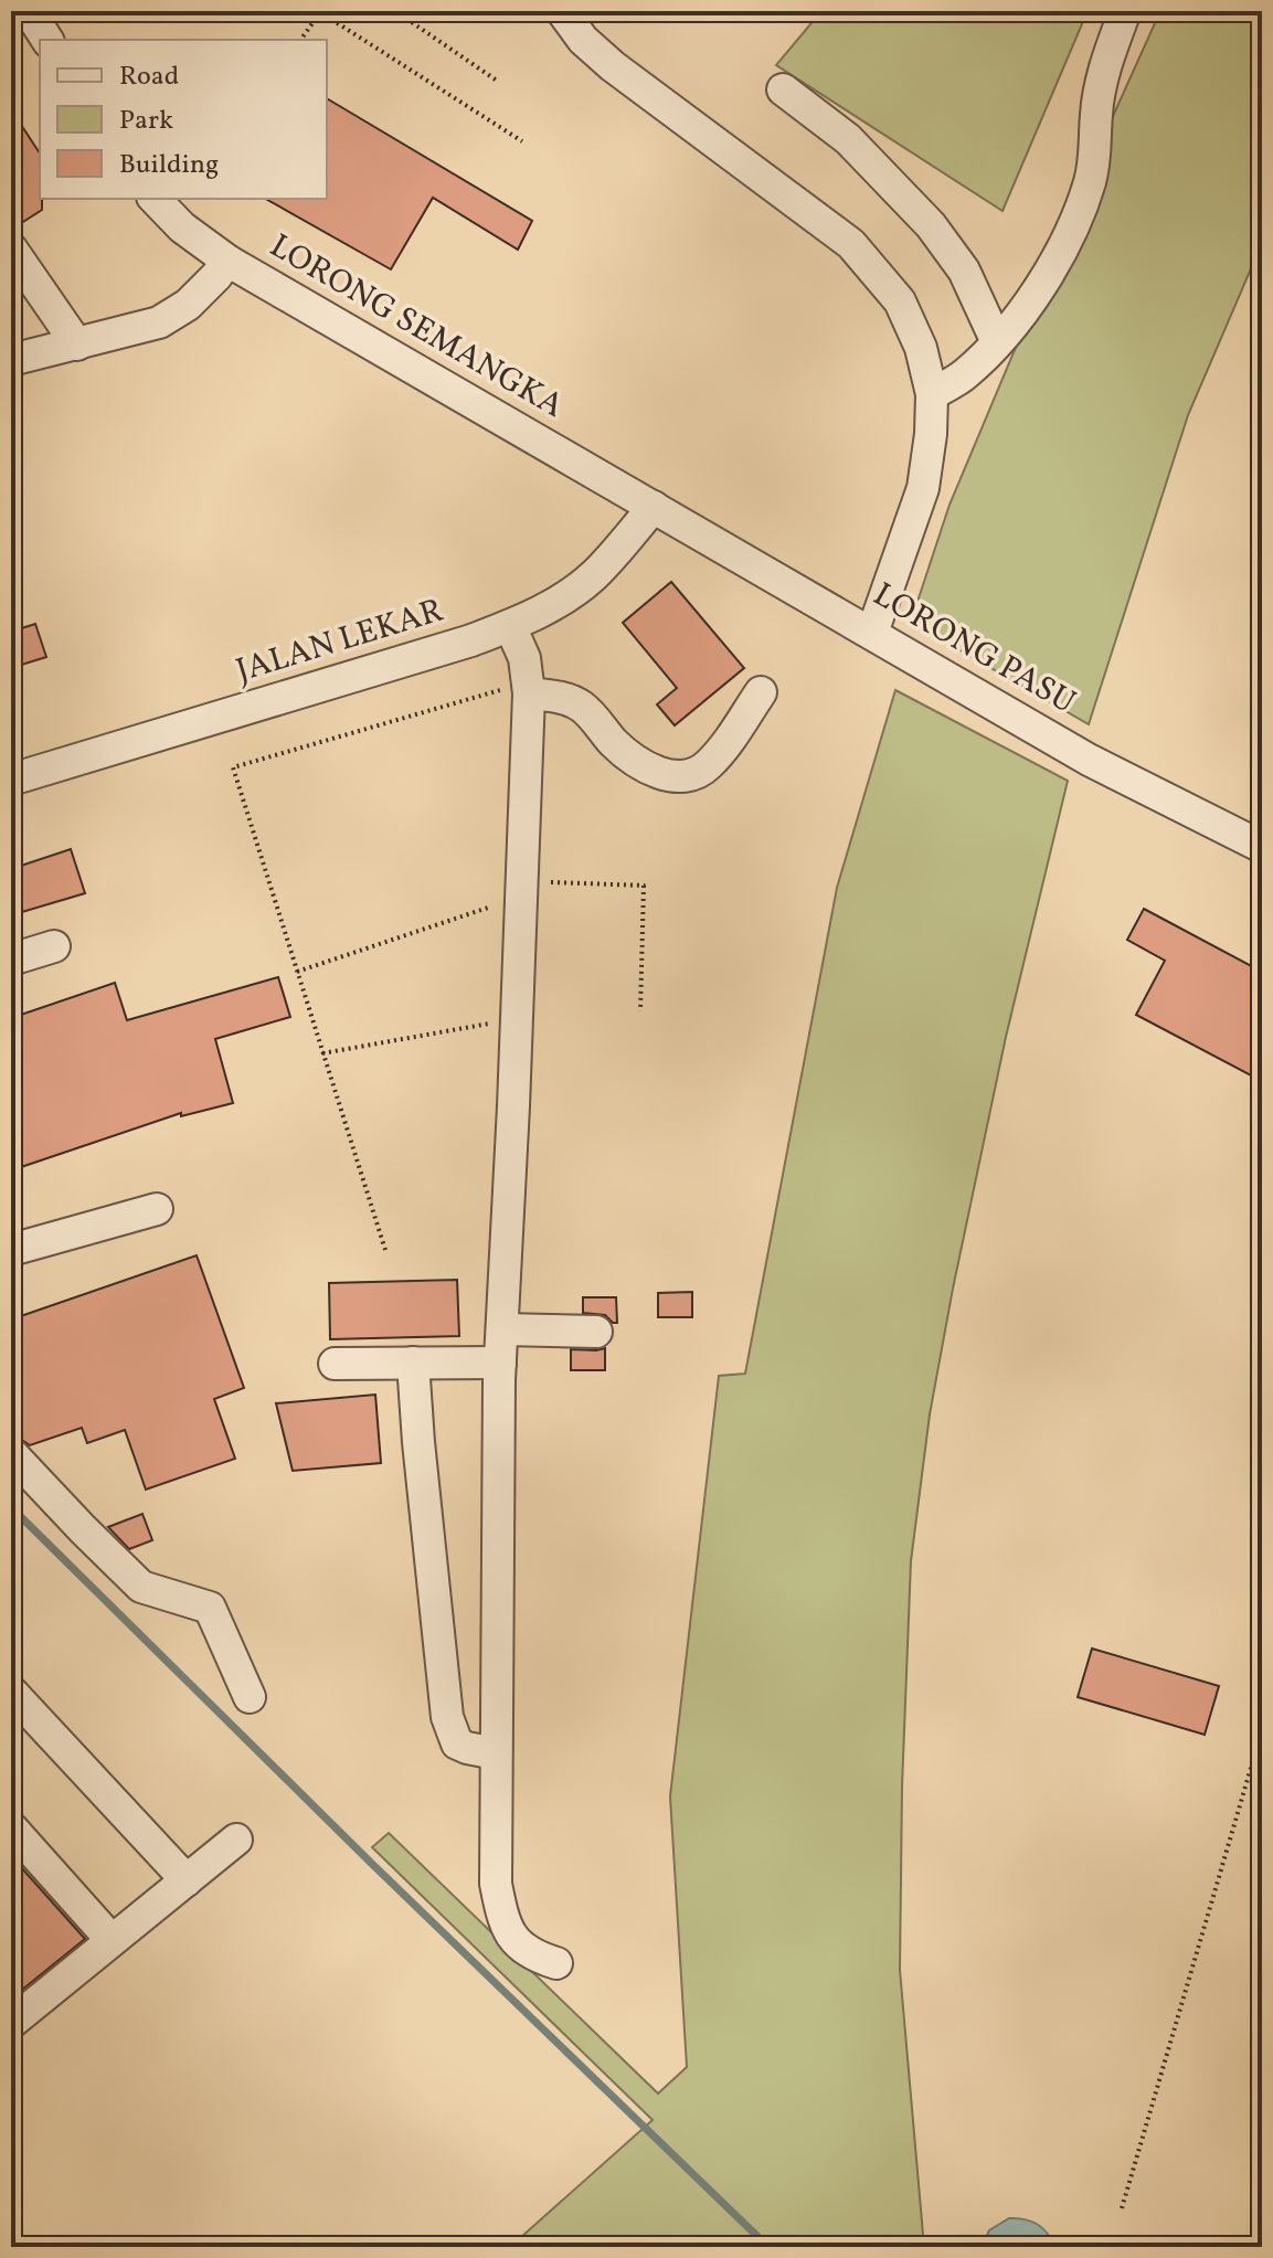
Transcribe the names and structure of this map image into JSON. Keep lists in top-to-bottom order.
{
  "streets": {
    "street": ["LORONG SEMANGKA", "JALAN LEKAR", "LORONG PASU"]
  },
  "crossings": [
    ["LORONG SEMANGKA", "JALAN LEKAR"],
    ["LORONG SEMANGKA", "LORONG PASU"],
    ["JALAN LEKAR", "LORONG PASU"]
  ],
  "legend": ["Road", "Park", "Building"]
}
